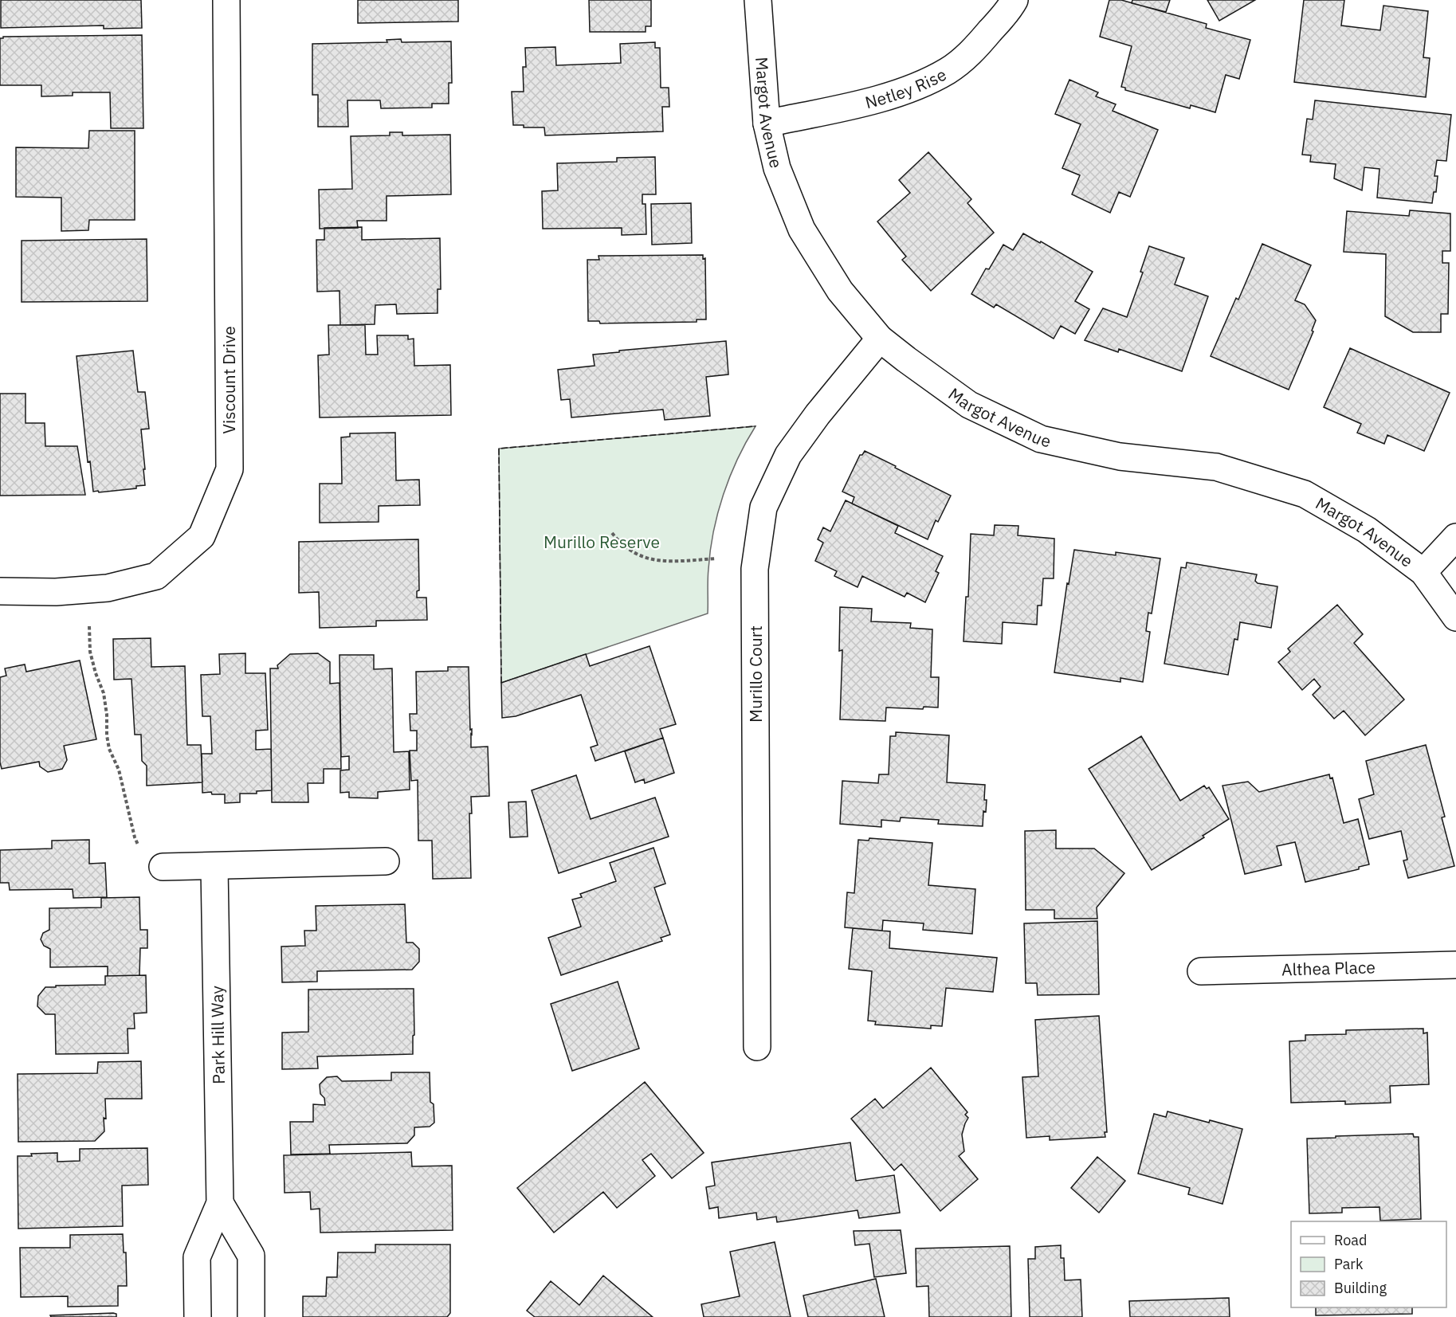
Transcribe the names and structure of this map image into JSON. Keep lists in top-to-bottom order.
{
  "streets": {
    "street": [
      "Netley Rise",
      "Margot Avenue",
      "Viscount Drive",
      "Murillo Court",
      "Althea Place",
      "Park Hill Way"
    ]
  },
  "crossings": [
    ["Netley Rise", "Margot Avenue"],
    ["Margot Avenue", "Murillo Court"]
  ],
  "parks": ["Murillo Reserve"],
  "legend": ["Road", "Park", "Building"]
}
